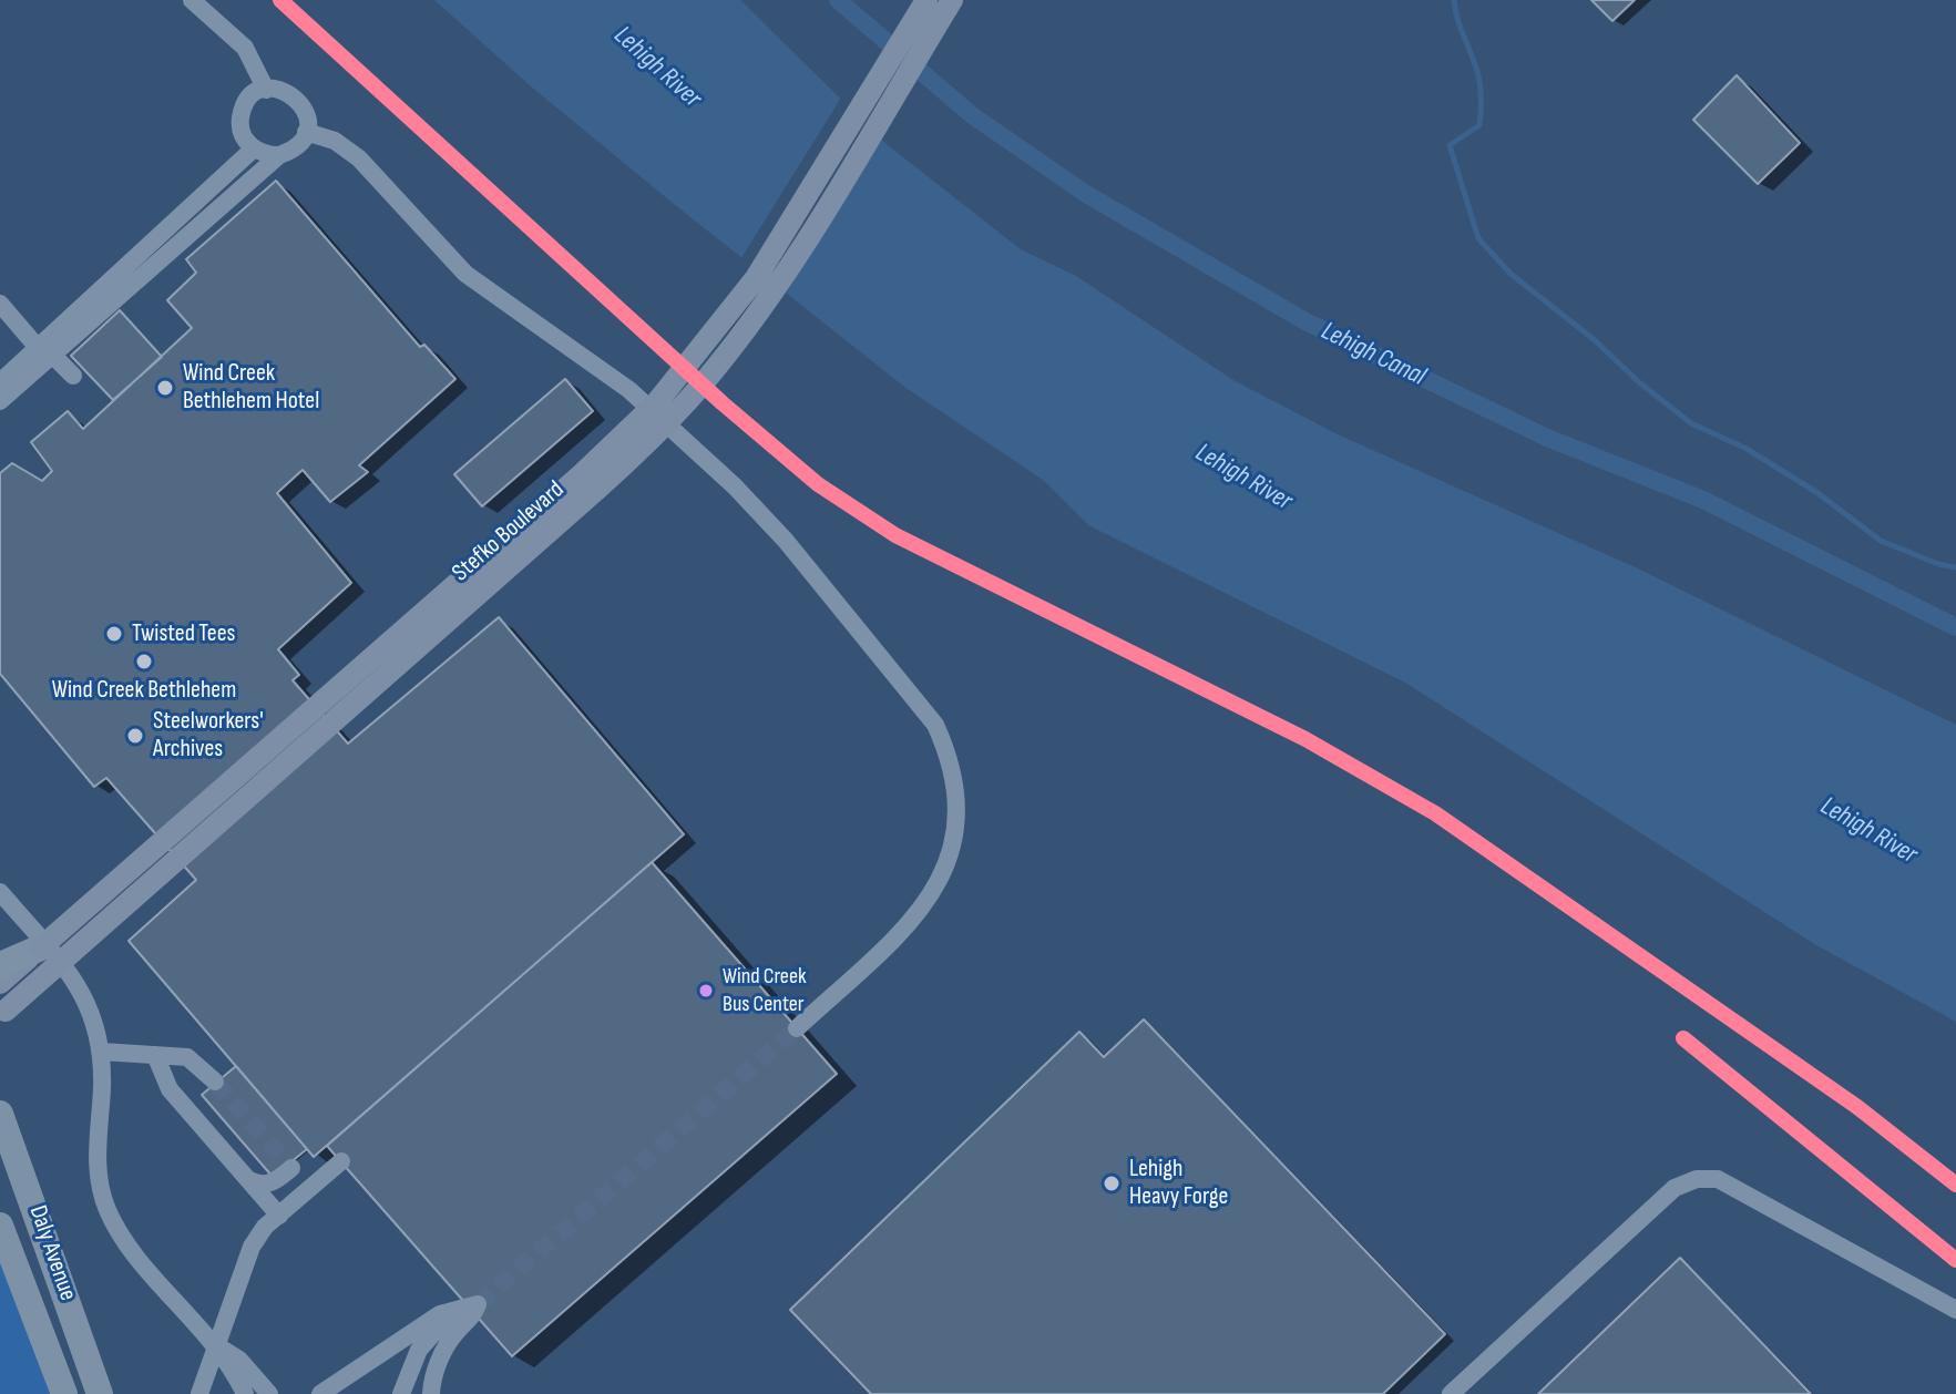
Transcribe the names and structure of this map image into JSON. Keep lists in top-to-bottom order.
{
  "streets": {
    "highway": ["Daly Avenue"],
    "main road": ["Stefko Boulevard"]
  },
  "water": ["Lehigh River", "Lehigh Canal"],
  "places": [
    "Wind Creek Bethlehem Hotel",
    "Twisted Tees",
    "Wind Creek Bethlehem",
    "Steelworkers' Archives",
    "Wind Creek Bus Center",
    "Lehigh Heavy Forge"
  ]
}
